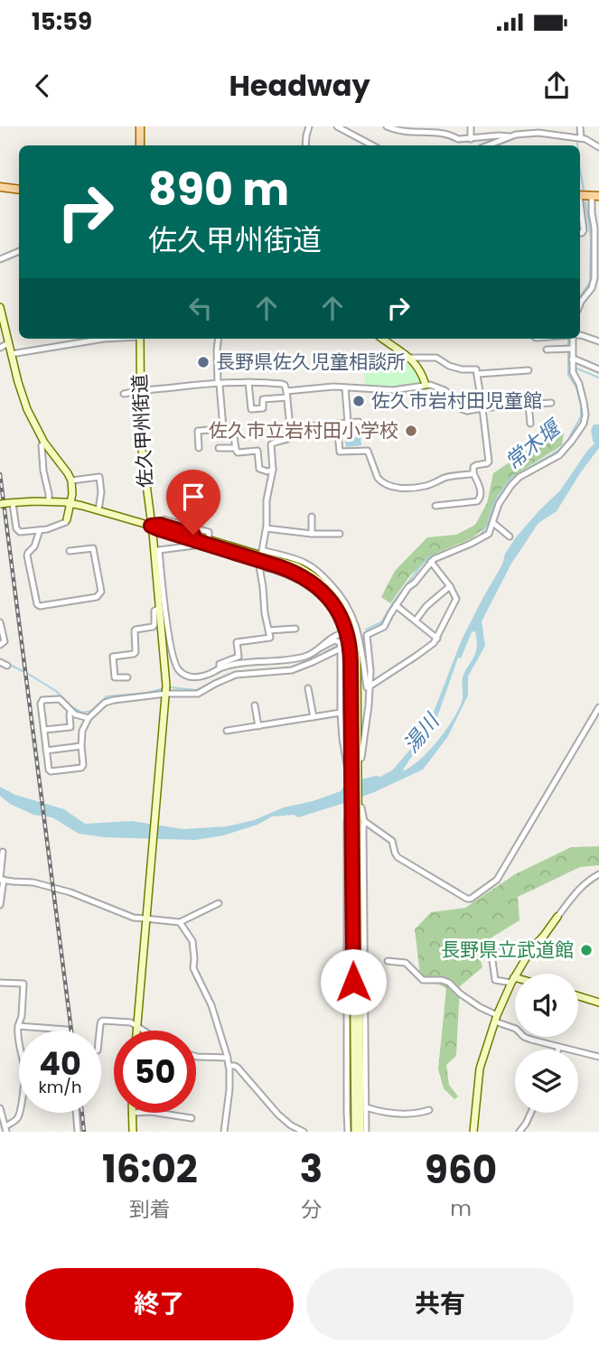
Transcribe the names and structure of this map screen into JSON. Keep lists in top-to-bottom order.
{
  "streets": {
    "main road": ["佐久甲州街道"]
  },
  "water": ["常木堰", "湯川"],
  "places": [
    "長野県佐久児童相談所",
    "佐久市岩村田児童館",
    "佐久市立岩村田小学校",
    "長野県立武道館"
  ],
  "page": {
    "status": "15:59",
    "header": "Headway",
    "turn": ["890 m", "佐久甲州街道"],
    "speed": "40 km/h",
    "limit": "50",
    "eta": [
      "16:02",
      "到着",
      "3",
      "分",
      "960",
      "m"
    ],
    "buttons": ["終了", "共有"]
  }
}
